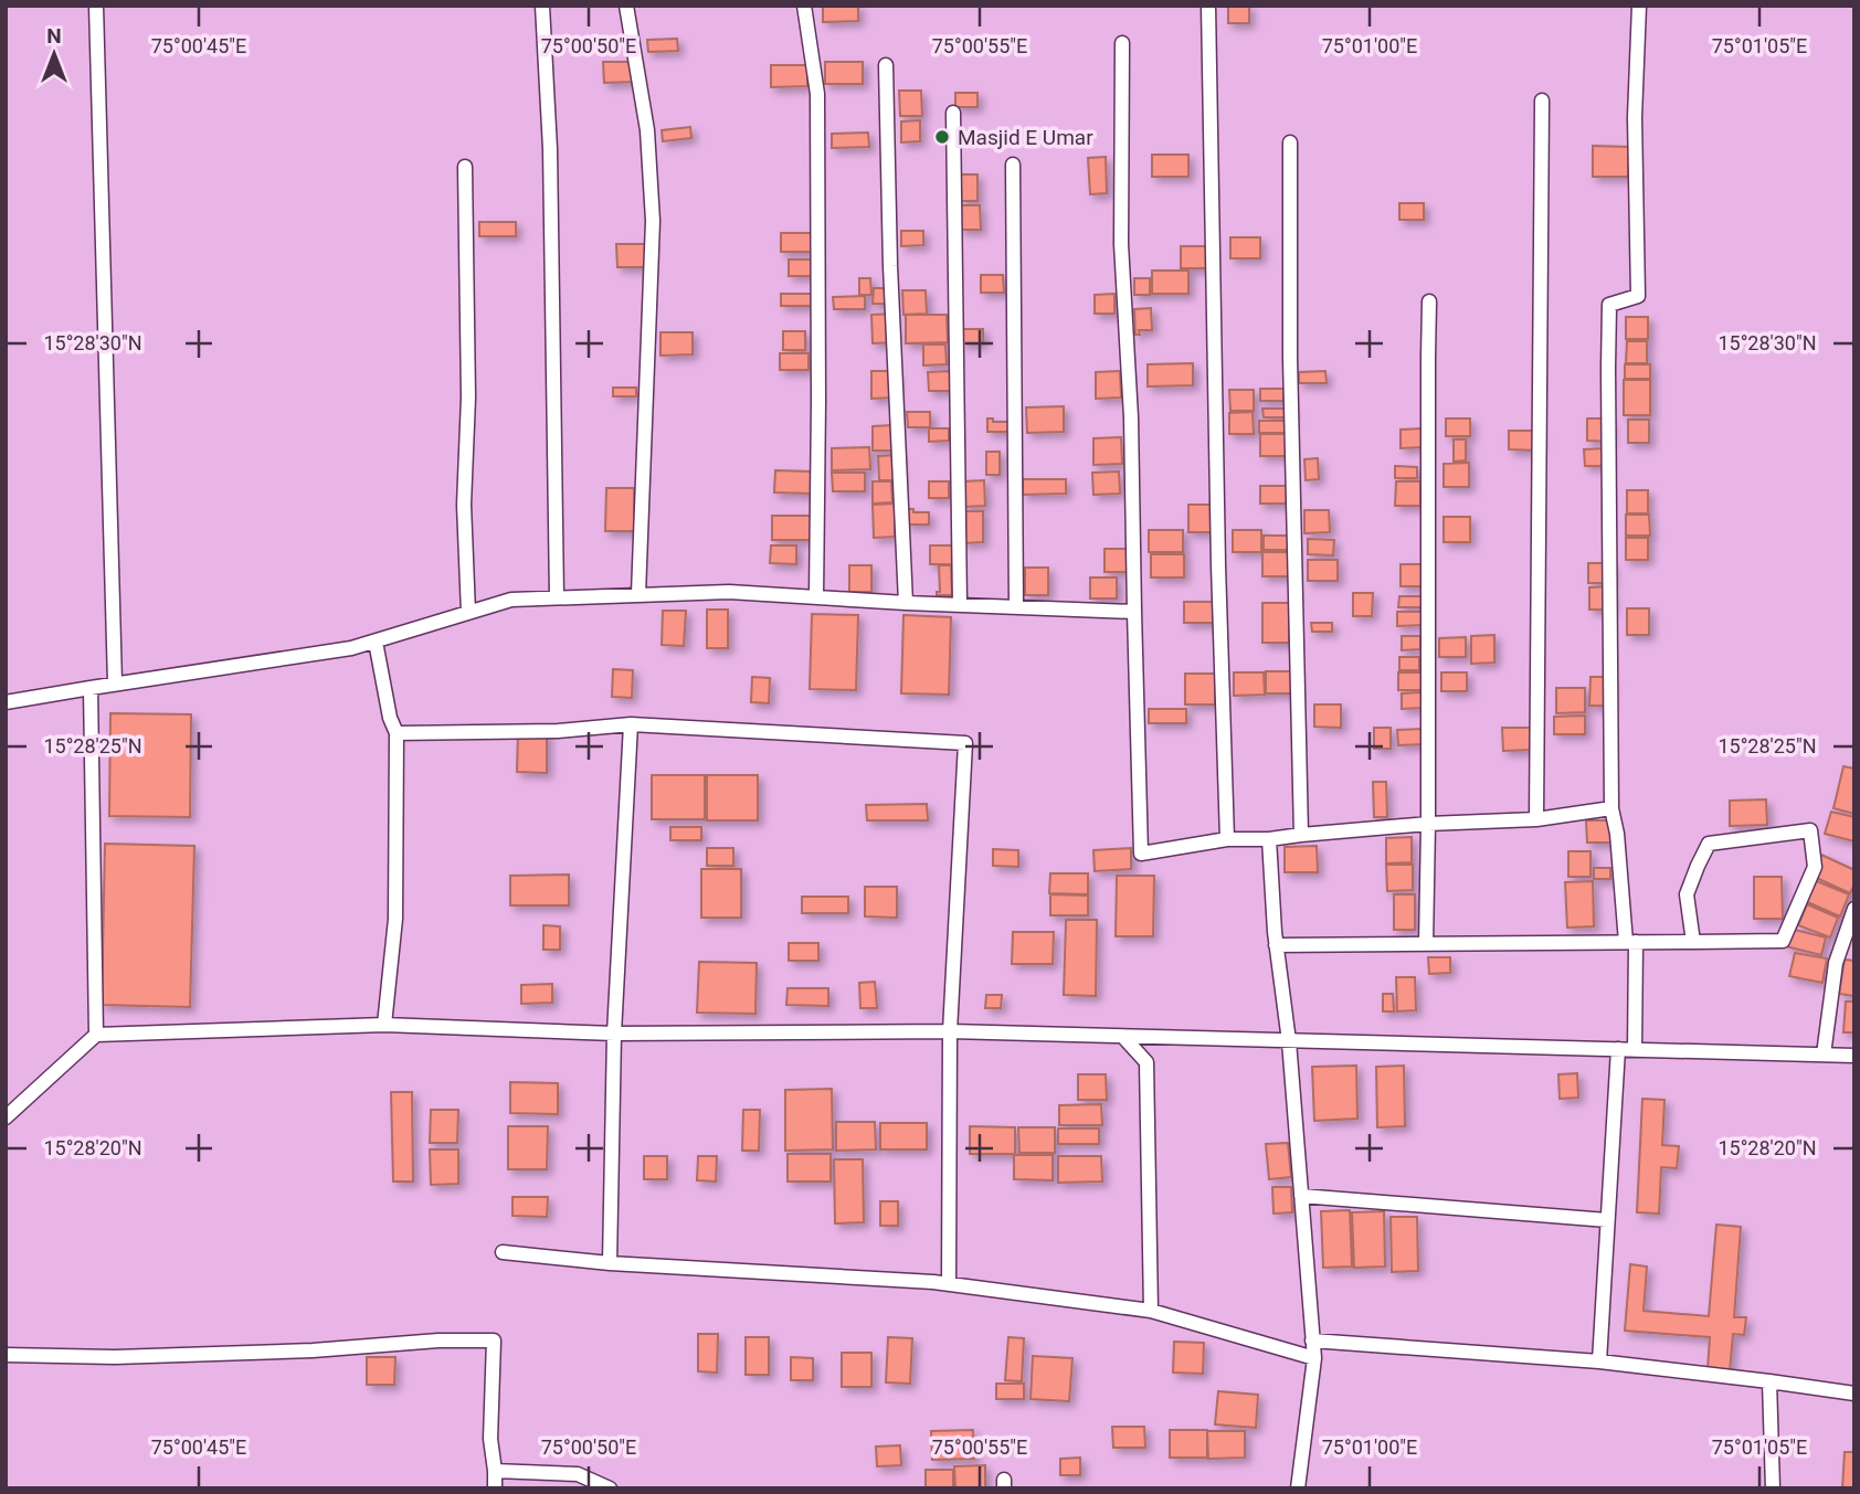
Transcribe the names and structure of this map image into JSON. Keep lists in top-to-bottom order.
{
  "places": ["Masjid E Umar"],
  "north": "top",
  "coordinates": [
    "75°00'45\"E",
    "75°00'50\"E",
    "75°00'55\"E",
    "75°01'00\"E",
    "75°01'05\"E",
    "15°28'30\"N",
    "15°28'25\"N",
    "15°28'20\"N"
  ]
}
